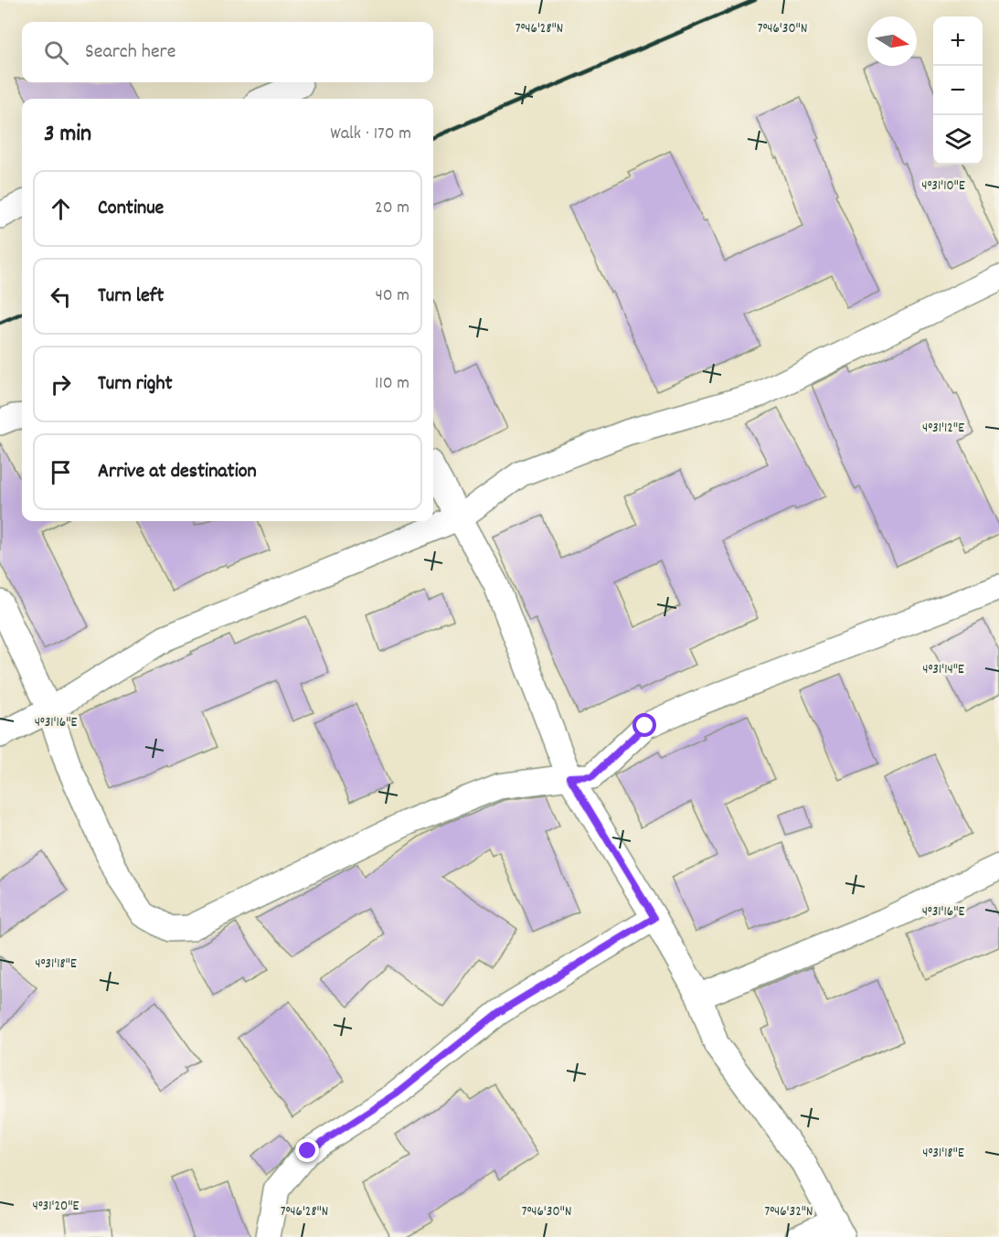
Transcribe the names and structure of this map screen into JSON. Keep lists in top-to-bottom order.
{
  "north": "right",
  "page": {
    "map_buttons": ["+", "−"],
    "search": "Search here",
    "heading": ["3 min", "Walk · 170 m"],
    "list": [
      ["Continue", "20 m"],
      ["Turn left", "40 m"],
      ["Turn right", "110 m"],
      "Arrive at destination"
    ]
  },
  "coordinates": [
    "7°46'28\"N",
    "7°46'30\"N",
    "4°31'10\"E",
    "4°31'12\"E",
    "4°31'14\"E",
    "4°31'16\"E",
    "4°31'18\"E",
    "4°31'20\"E",
    "7°46'32\"N"
  ]
}
